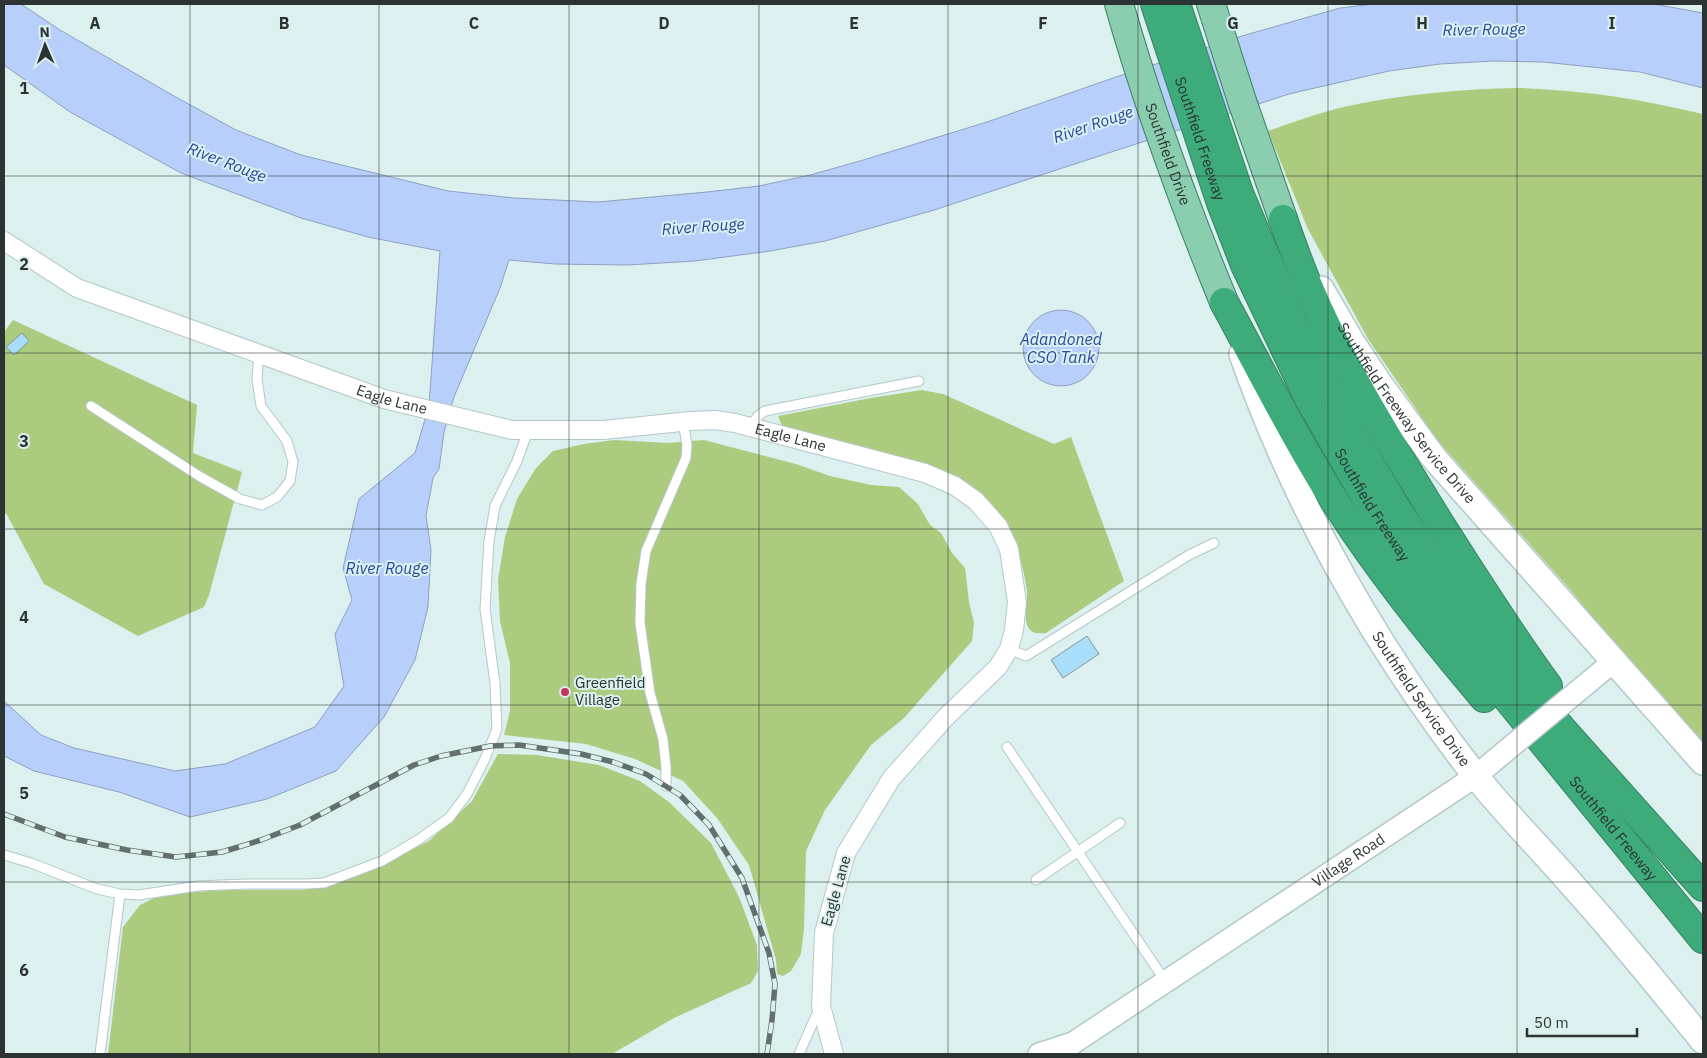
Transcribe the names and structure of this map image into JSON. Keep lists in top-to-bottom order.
{
  "streets": {
    "highway": ["Southfield Freeway"],
    "main road": ["Southfield Drive", "Southfield Freeway Service Drive", "Southfield Service Drive"],
    "street": ["Eagle Lane", "Village Road"]
  },
  "crossings": [
    ["Southfield Drive", "Southfield Service Drive"],
    ["Southfield Freeway Service Drive", "Village Road"],
    ["Southfield Service Drive", "Village Road"]
  ],
  "water": ["River Rouge", "Adandoned CSO Tank"],
  "places": ["Greenfield Village"],
  "scale_bar": "50 m",
  "north": "top",
  "grid": {
    "columns": [
      "A",
      "B",
      "C",
      "D",
      "E",
      "F",
      "G",
      "H",
      "I"
    ],
    "rows": [
      "1",
      "2",
      "3",
      "4",
      "5",
      "6"
    ]
  }
}
